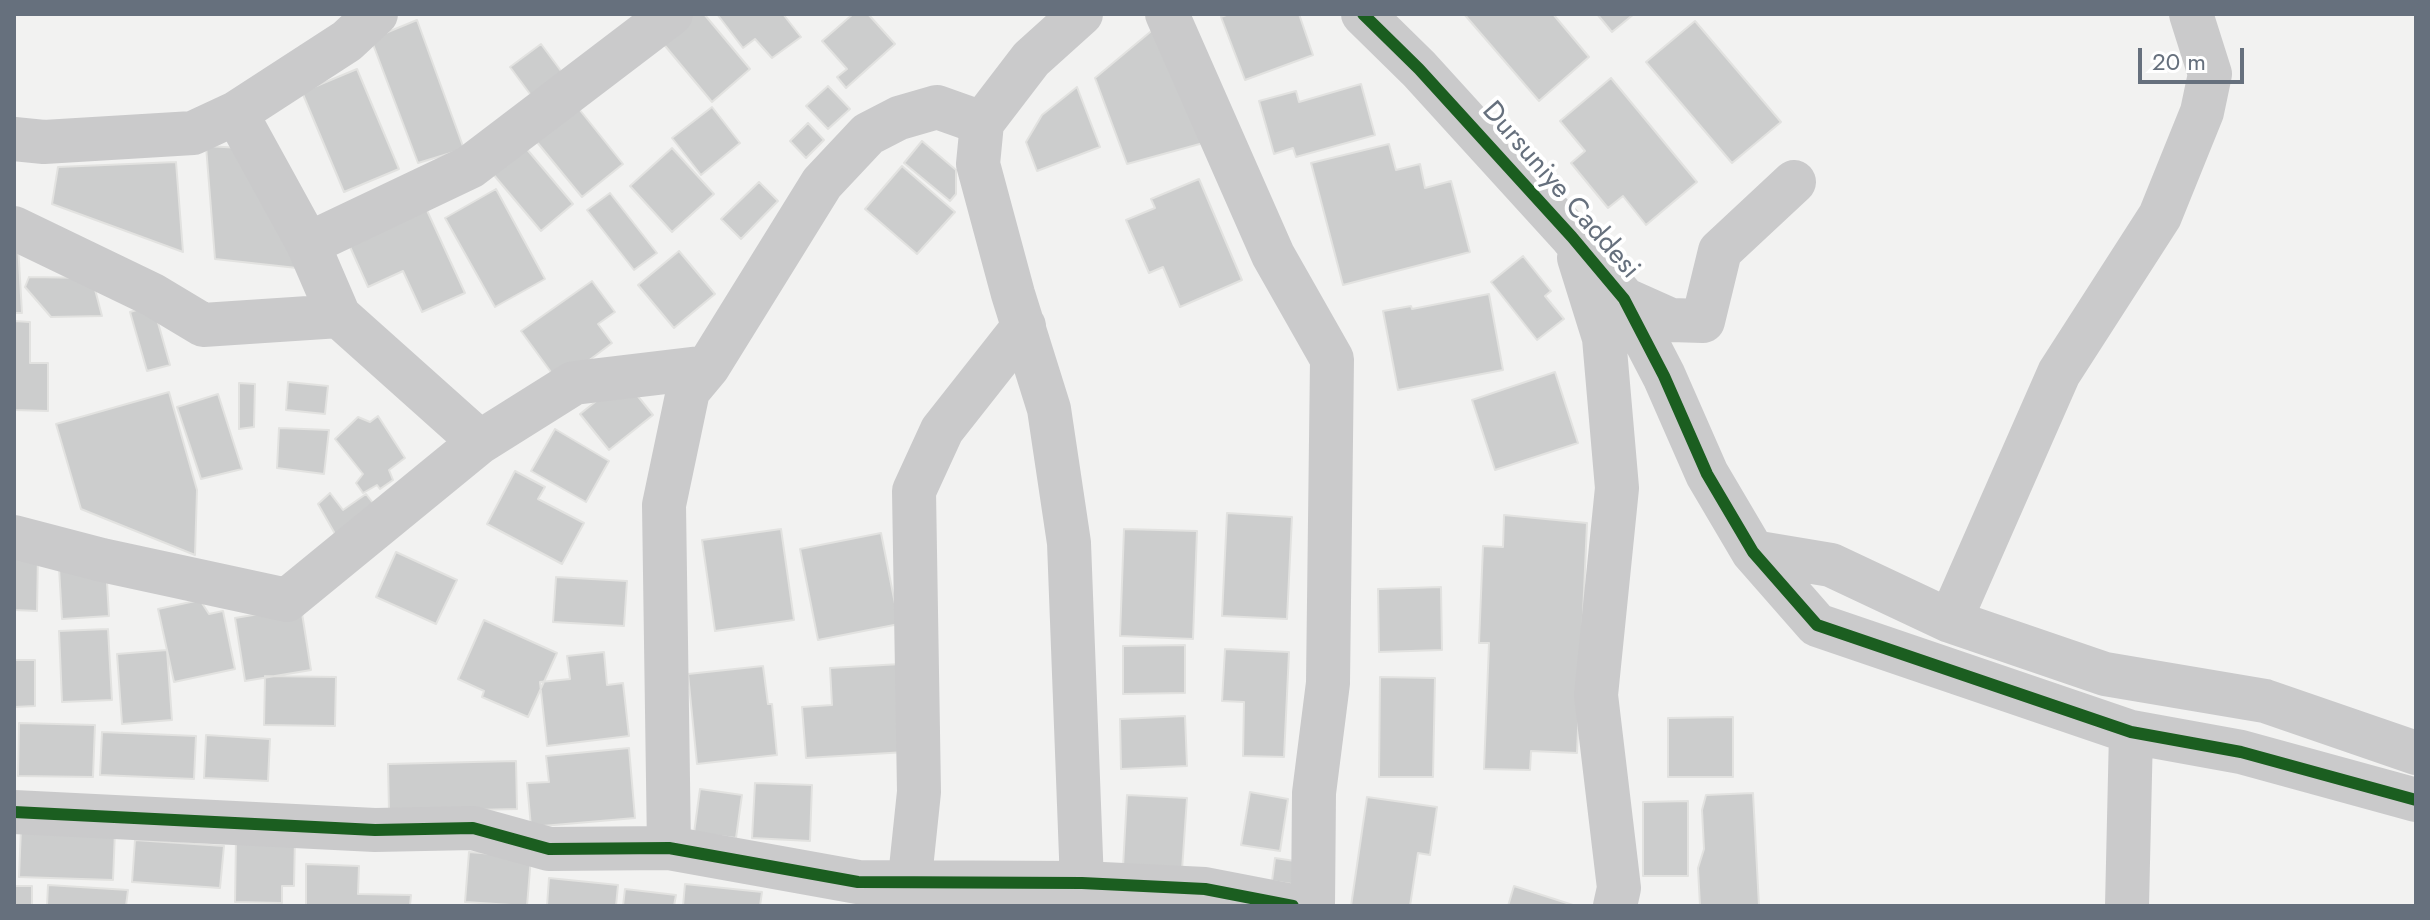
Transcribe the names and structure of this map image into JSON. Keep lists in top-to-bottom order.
{
  "streets": {
    "street": ["Dursuniye Caddesi"]
  },
  "scale_bar": "20 m"
}
